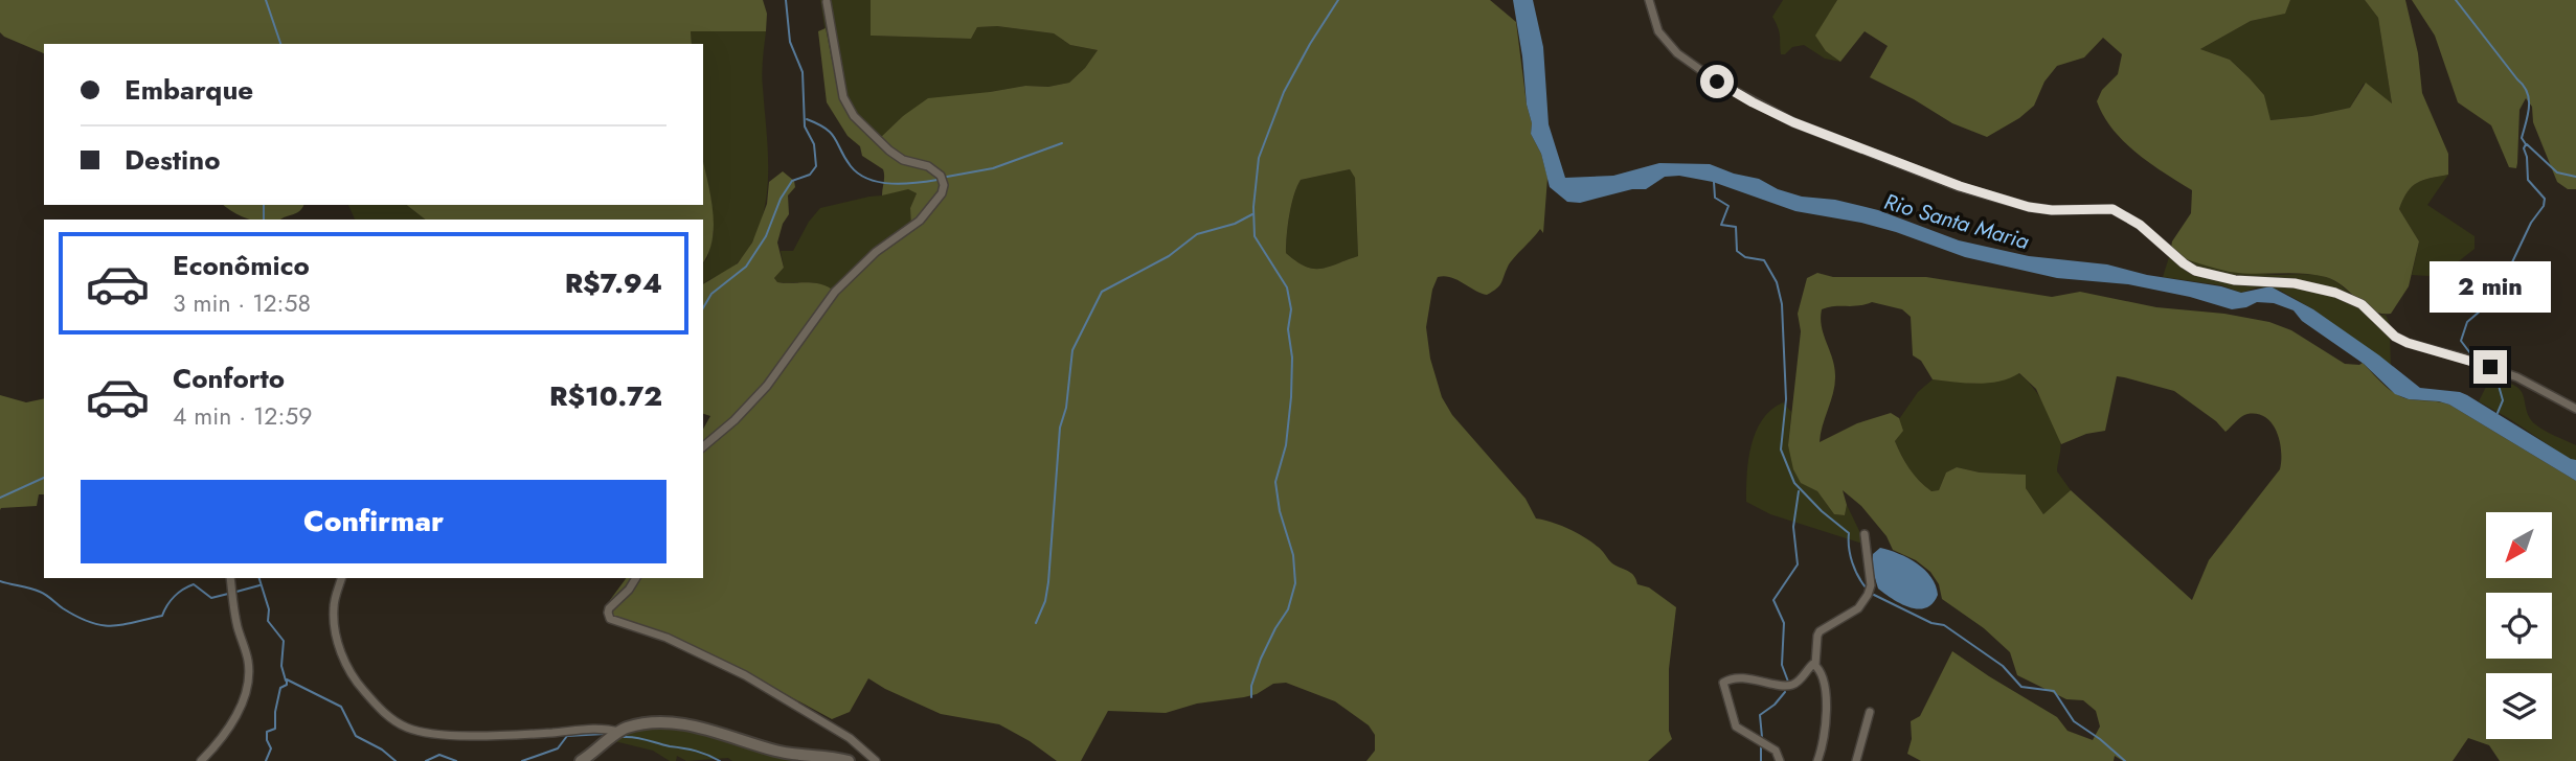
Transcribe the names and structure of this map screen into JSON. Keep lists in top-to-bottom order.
{
  "water": ["Rio Santa Maria"],
  "north": "bottom left",
  "page": {
    "banner": ["Embarque", "Destino"],
    "list": [
      {
        "name": "Econômico",
        "note": "3 min · 12:58",
        "value": "R$7.94"
      },
      {
        "name": "Conforto",
        "note": "4 min · 12:59",
        "value": "R$10.72"
      }
    ],
    "bubble": "2 min",
    "buttons": "Confirmar"
  }
}
